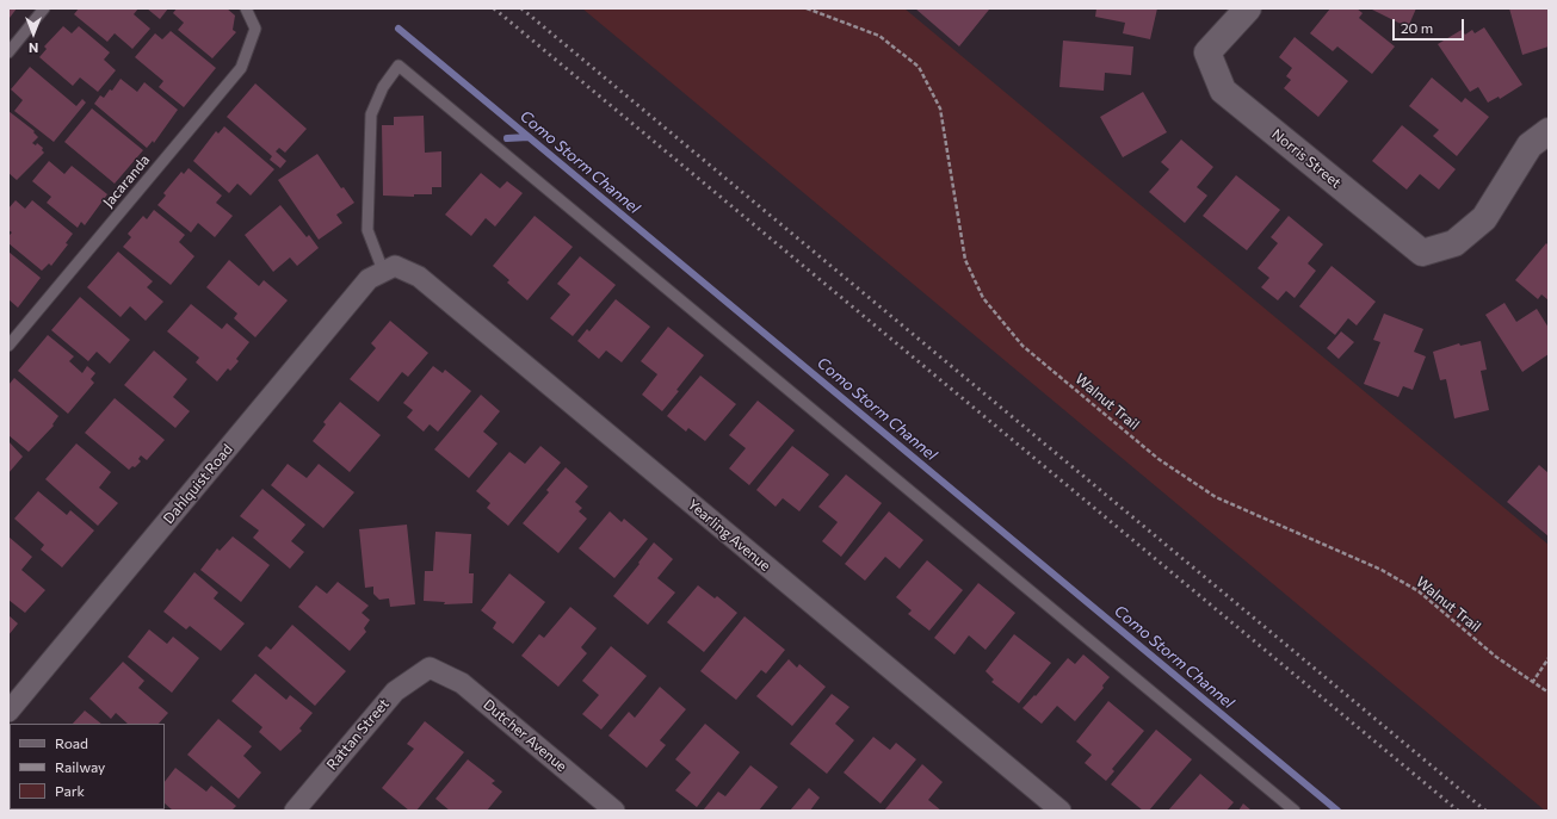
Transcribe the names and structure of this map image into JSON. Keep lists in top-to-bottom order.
{
  "streets": {
    "street": [
      "Norris Street",
      "Dahlquist Road",
      "Yearling Avenue",
      "Rattan Street",
      "Dutcher Avenue"
    ],
    "lane": ["Jacaranda"],
    "path": ["Walnut Trail"]
  },
  "crossings": [
    ["Dahlquist Road", "Yearling Avenue"],
    ["Rattan Street", "Dutcher Avenue"]
  ],
  "water": ["Como Storm Channel"],
  "legend": ["Road", "Railway", "Park"],
  "scale_bar": "20 m",
  "north": "bottom"
}
